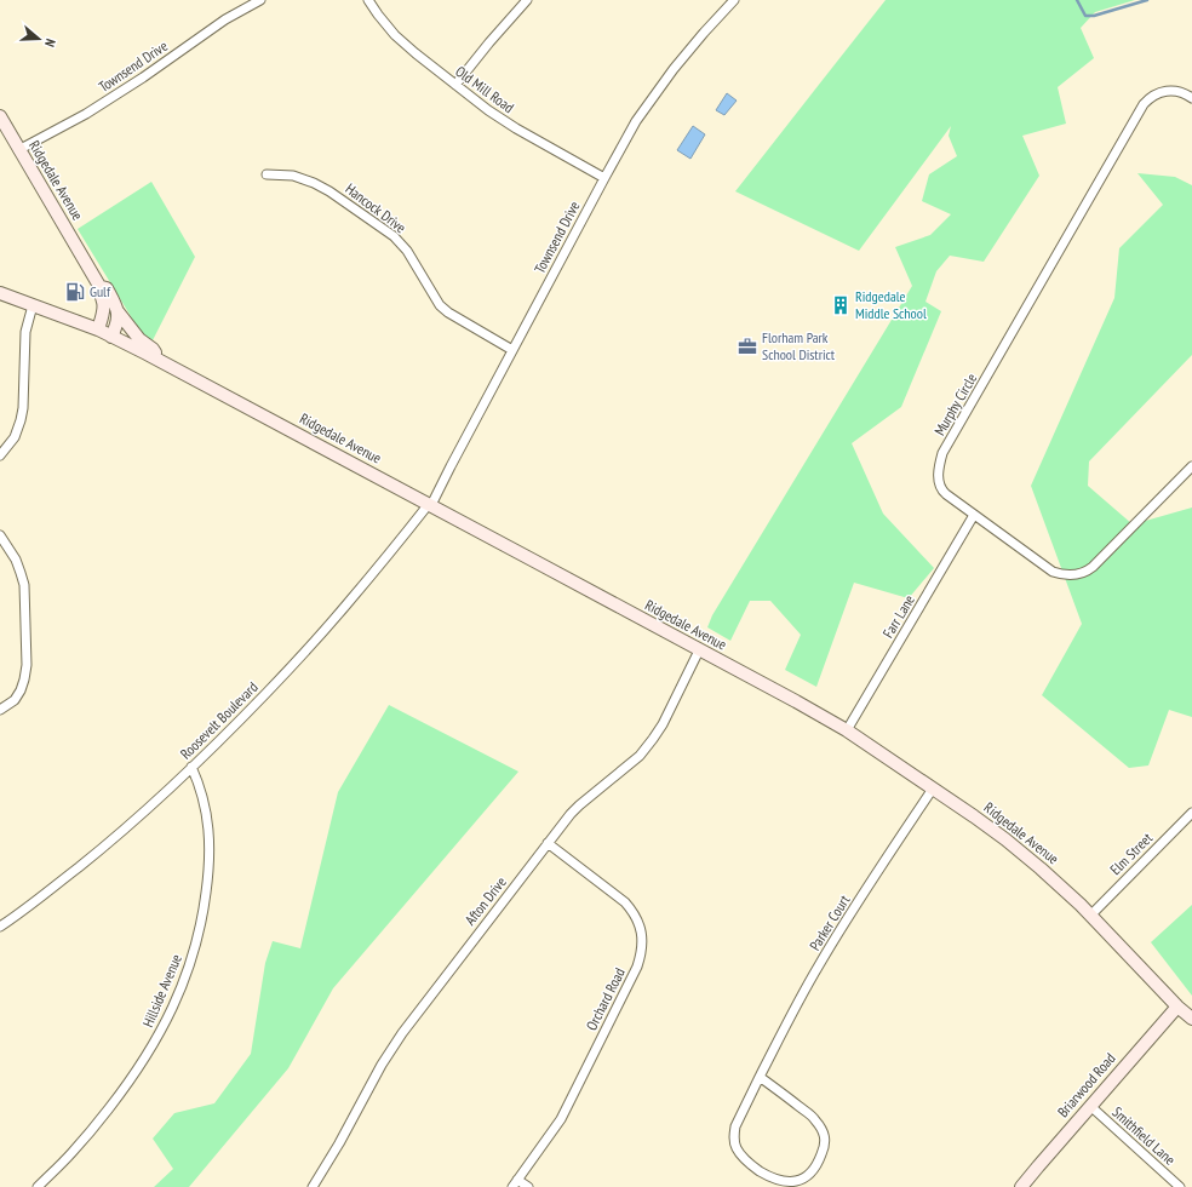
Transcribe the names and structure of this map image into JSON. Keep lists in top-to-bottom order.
{
  "streets": {
    "main road": ["Ridgedale Avenue", "Briarwood Road"],
    "street": [
      "Townsend Drive",
      "Old Mill Road",
      "Hancock Drive",
      "Murphy Circle",
      "Farr Lane",
      "Roosevelt Boulevard",
      "Elm Street",
      "Afton Drive",
      "Parker Court",
      "Hillside Avenue",
      "Orchard Road",
      "Smithfield Lane"
    ]
  },
  "crossings": [
    ["Townsend Drive", "Old Mill Road"],
    ["Townsend Drive", "Ridgedale Avenue"],
    ["Townsend Drive", "Hancock Drive"],
    ["Townsend Drive", "Roosevelt Boulevard"],
    ["Ridgedale Avenue", "Farr Lane"],
    ["Ridgedale Avenue", "Roosevelt Boulevard"],
    ["Ridgedale Avenue", "Elm Street"],
    ["Ridgedale Avenue", "Afton Drive"],
    ["Ridgedale Avenue", "Parker Court"],
    ["Ridgedale Avenue", "Briarwood Road"],
    ["Murphy Circle", "Farr Lane"],
    ["Roosevelt Boulevard", "Hillside Avenue"],
    ["Afton Drive", "Orchard Road"],
    ["Briarwood Road", "Smithfield Lane"]
  ],
  "places": {
    "fuel station": ["Gulf"],
    "building": ["Ridgedale Middle School"],
    "office": ["Florham Park School District"]
  },
  "north": "right"
}
